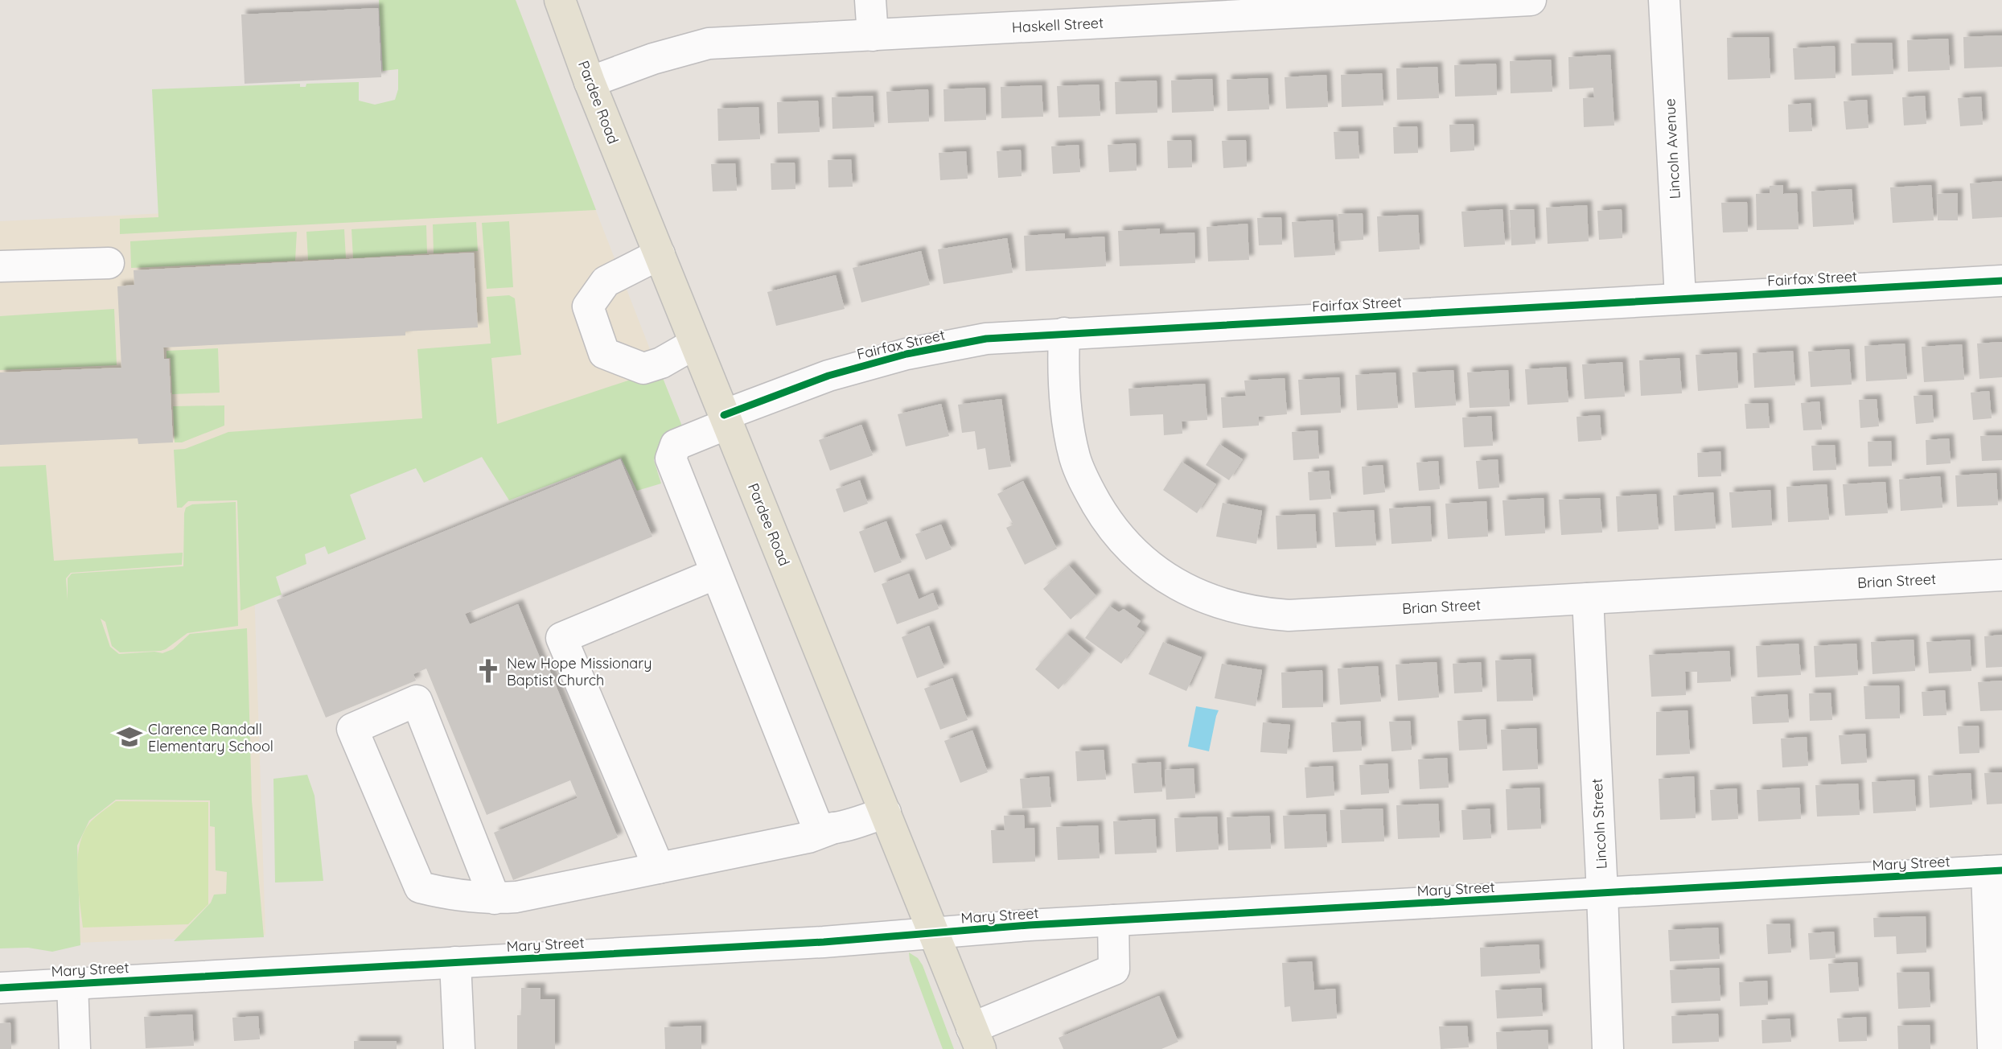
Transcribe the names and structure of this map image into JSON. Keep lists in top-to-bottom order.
{
  "streets": {
    "main road": ["Pardee Road"],
    "street": [
      "Haskell Street",
      "Lincoln Avenue",
      "Fairfax Street",
      "Brian Street",
      "Lincoln Street",
      "Mary Street"
    ]
  },
  "crossings": [
    ["Haskell Street", "Pardee Road"],
    ["Pardee Road", "Fairfax Street"],
    ["Pardee Road", "Mary Street"],
    ["Lincoln Avenue", "Fairfax Street"],
    ["Fairfax Street", "Brian Street"],
    ["Brian Street", "Lincoln Street"],
    ["Lincoln Street", "Mary Street"]
  ],
  "places": {
    "church": ["New Hope Missionary Baptist Church"],
    "school or university": ["Clarence Randall Elementary School"]
  }
}
